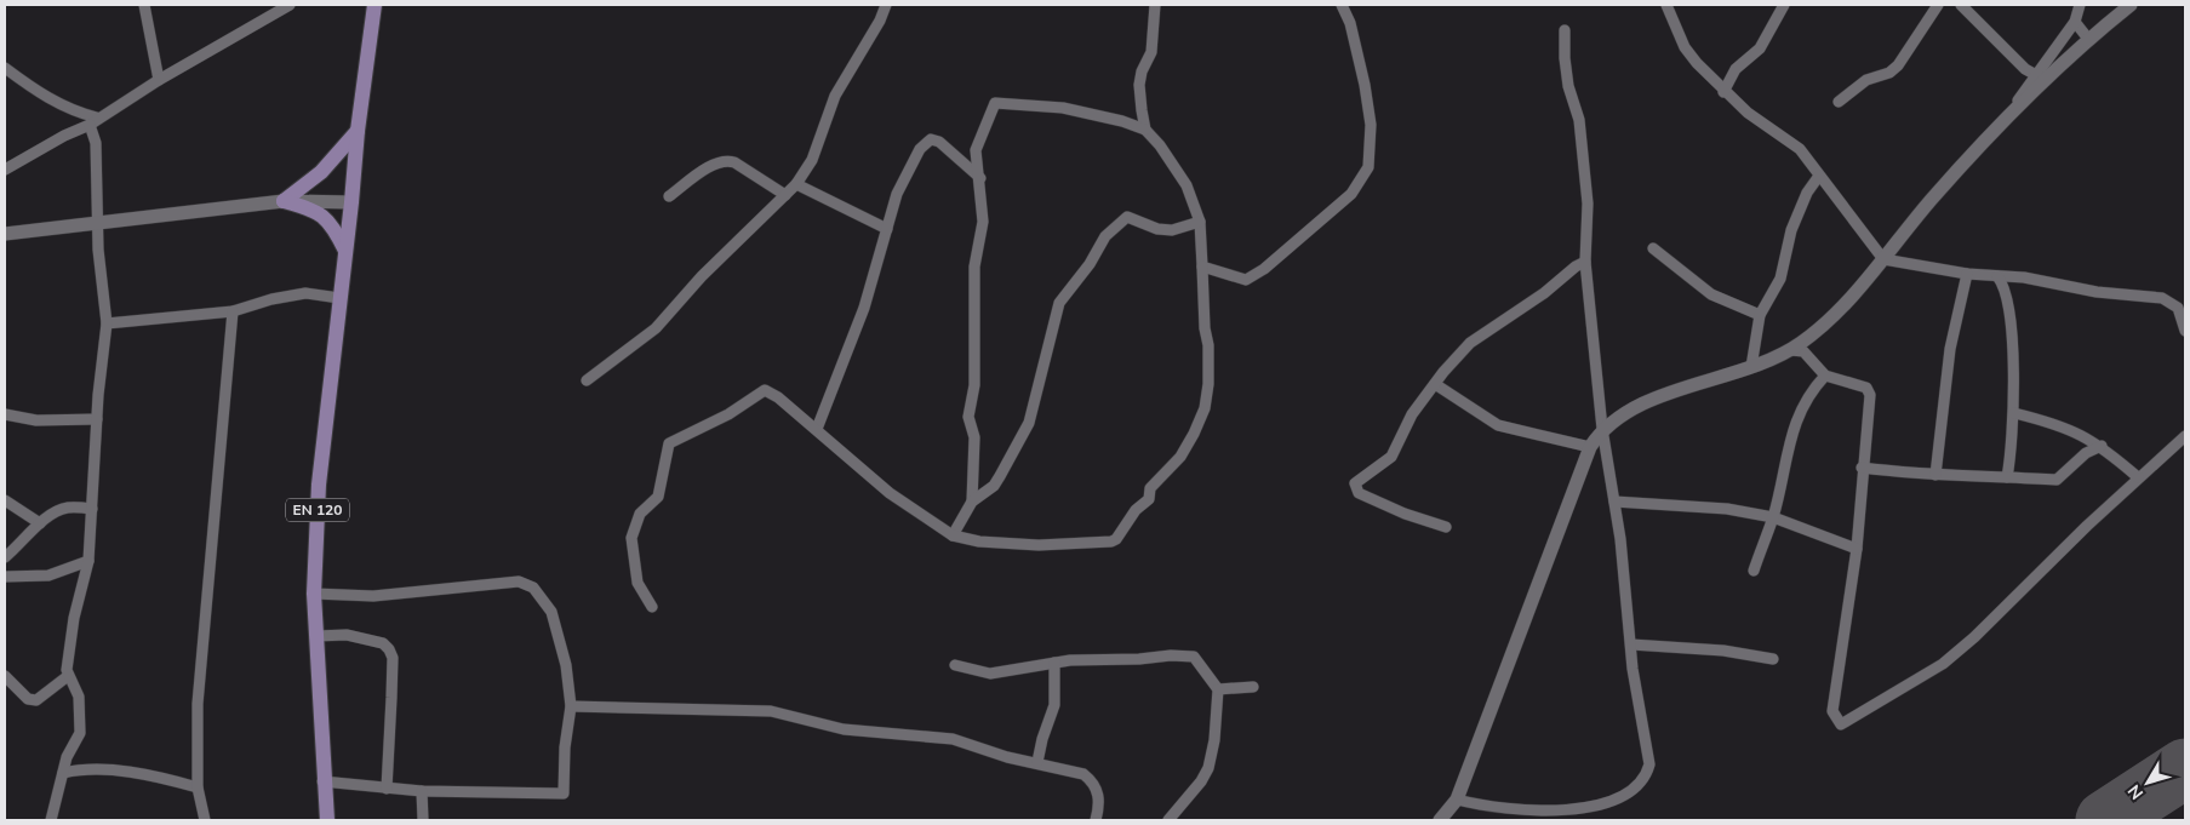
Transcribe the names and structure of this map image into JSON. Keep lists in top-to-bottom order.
{
  "streets": {
    "main road": ["EN 120"]
  },
  "north": "bottom left"
}
